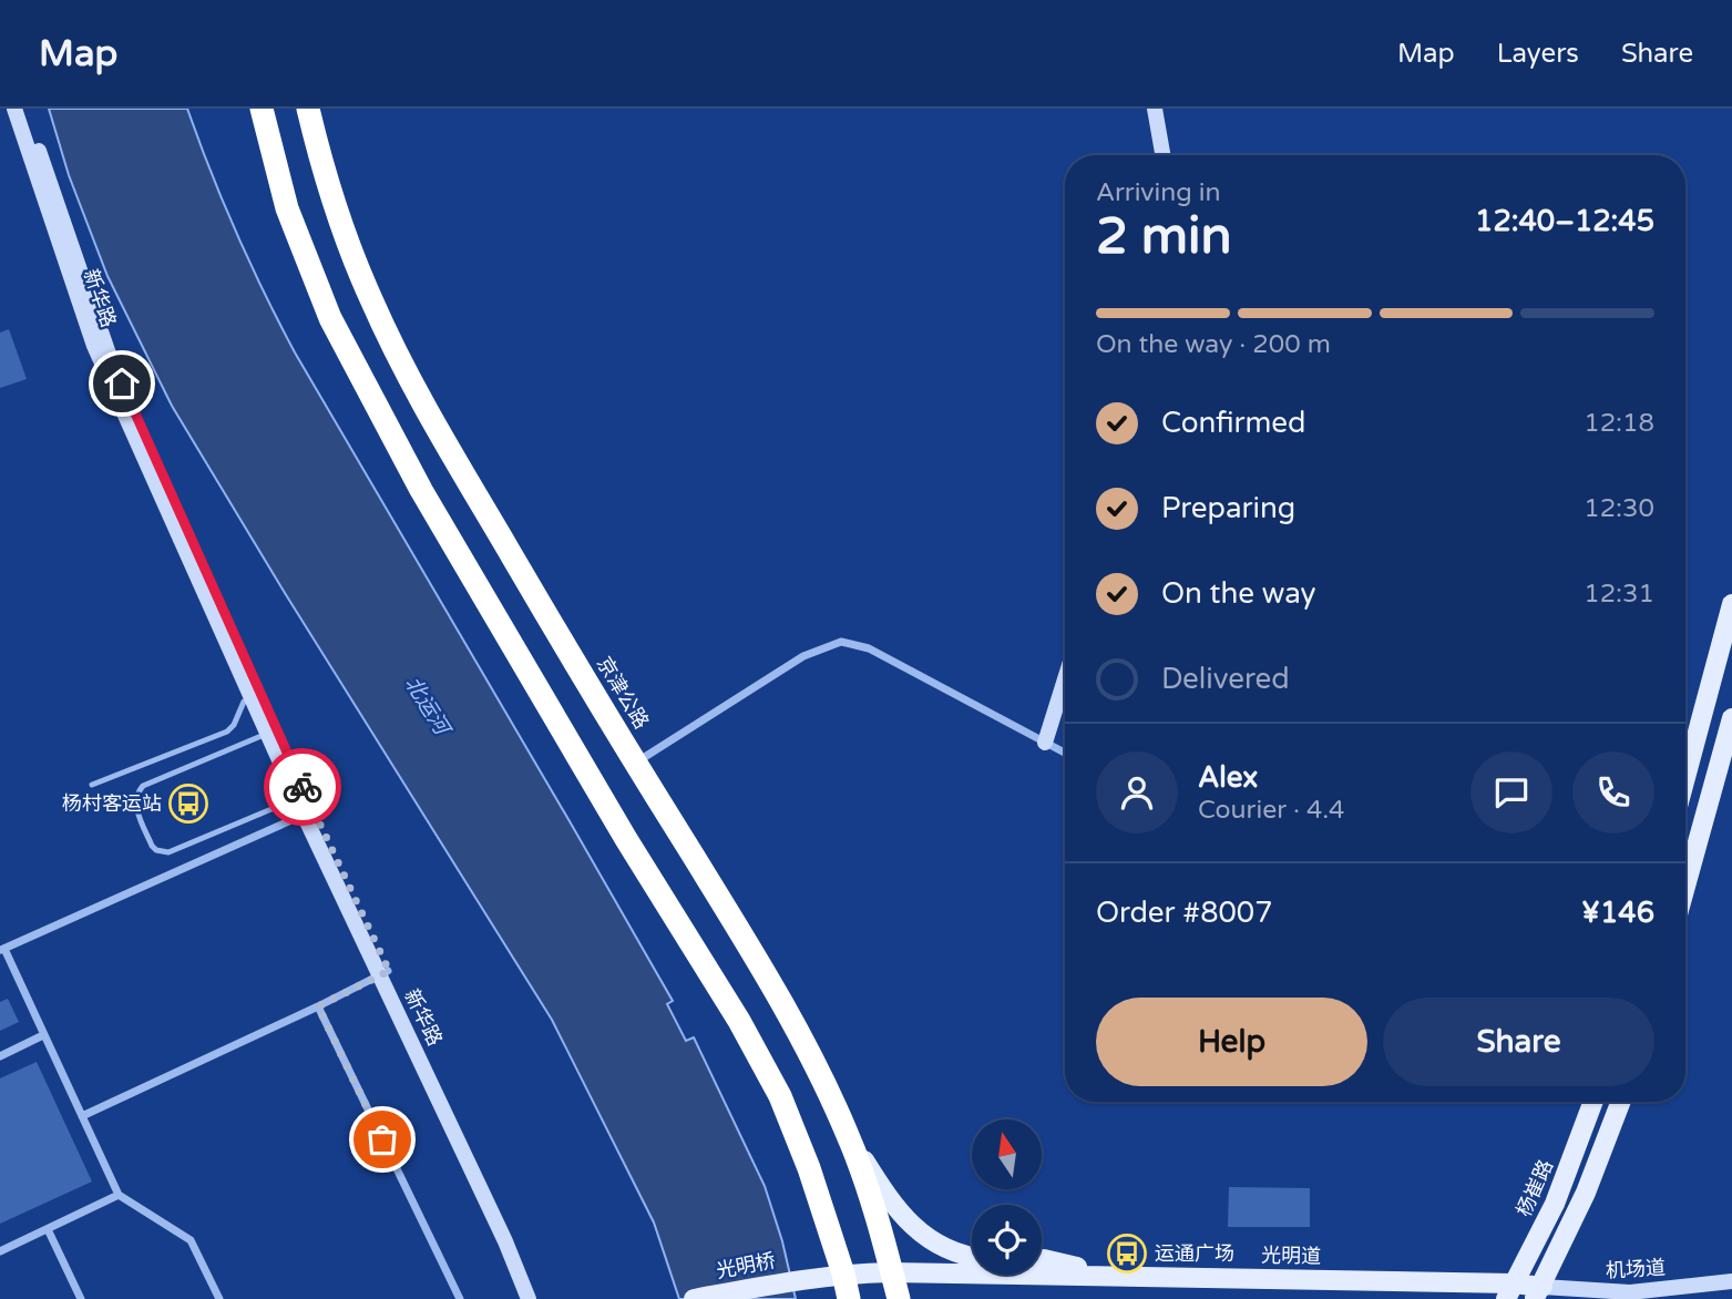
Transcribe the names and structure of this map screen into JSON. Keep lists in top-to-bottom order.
{
  "streets": {
    "highway": ["京津公路"],
    "main road": ["杨崔路", "光明道", "光明桥"],
    "street": ["新华路", "机场道"]
  },
  "crossings": [
    ["京津公路", "光明道"],
    ["杨崔路", "光明道"],
    ["光明道", "光明桥"],
    ["光明道", "机场道"]
  ],
  "water": ["北运河"],
  "places": {
    "bus stop": ["杨村客运站", "运通广场"]
  },
  "north": "top",
  "page": {
    "header": "Map",
    "nav": ["Map", "Layers", "Share"],
    "heading": ["2 min", "Arriving in", "12:40–12:45"],
    "panel": [
      "Alex",
      "Courier · 4.4",
      "Order #8007",
      "¥146"
    ],
    "bar": "On the way · 200 m",
    "list": [
      ["Confirmed", "12:18"],
      ["Preparing", "12:30"],
      ["On the way", "12:31"],
      "Delivered"
    ],
    "buttons": ["Help", "Share"]
  }
}
